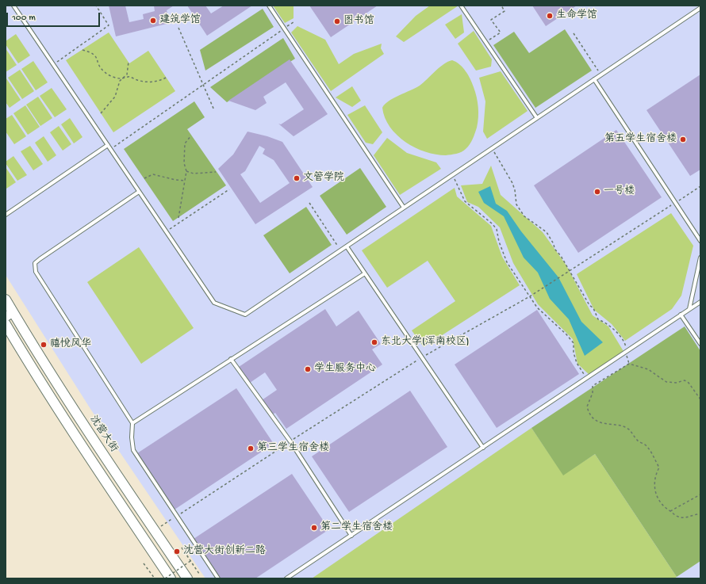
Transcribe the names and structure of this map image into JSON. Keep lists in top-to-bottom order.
{
  "streets": {
    "main road": ["沈营大街"]
  },
  "places": [
    "生命学馆",
    "建筑学馆",
    "图书馆",
    "第五学生宿舍楼",
    "文管学院",
    "一号楼",
    "东北大学(浑南校区)",
    "禧悦风华",
    "学生服务中心",
    "第三学生宿舍楼",
    "第二学生宿舍楼",
    "沈营大街创新二路"
  ],
  "scale_bar": "100 m"
}
